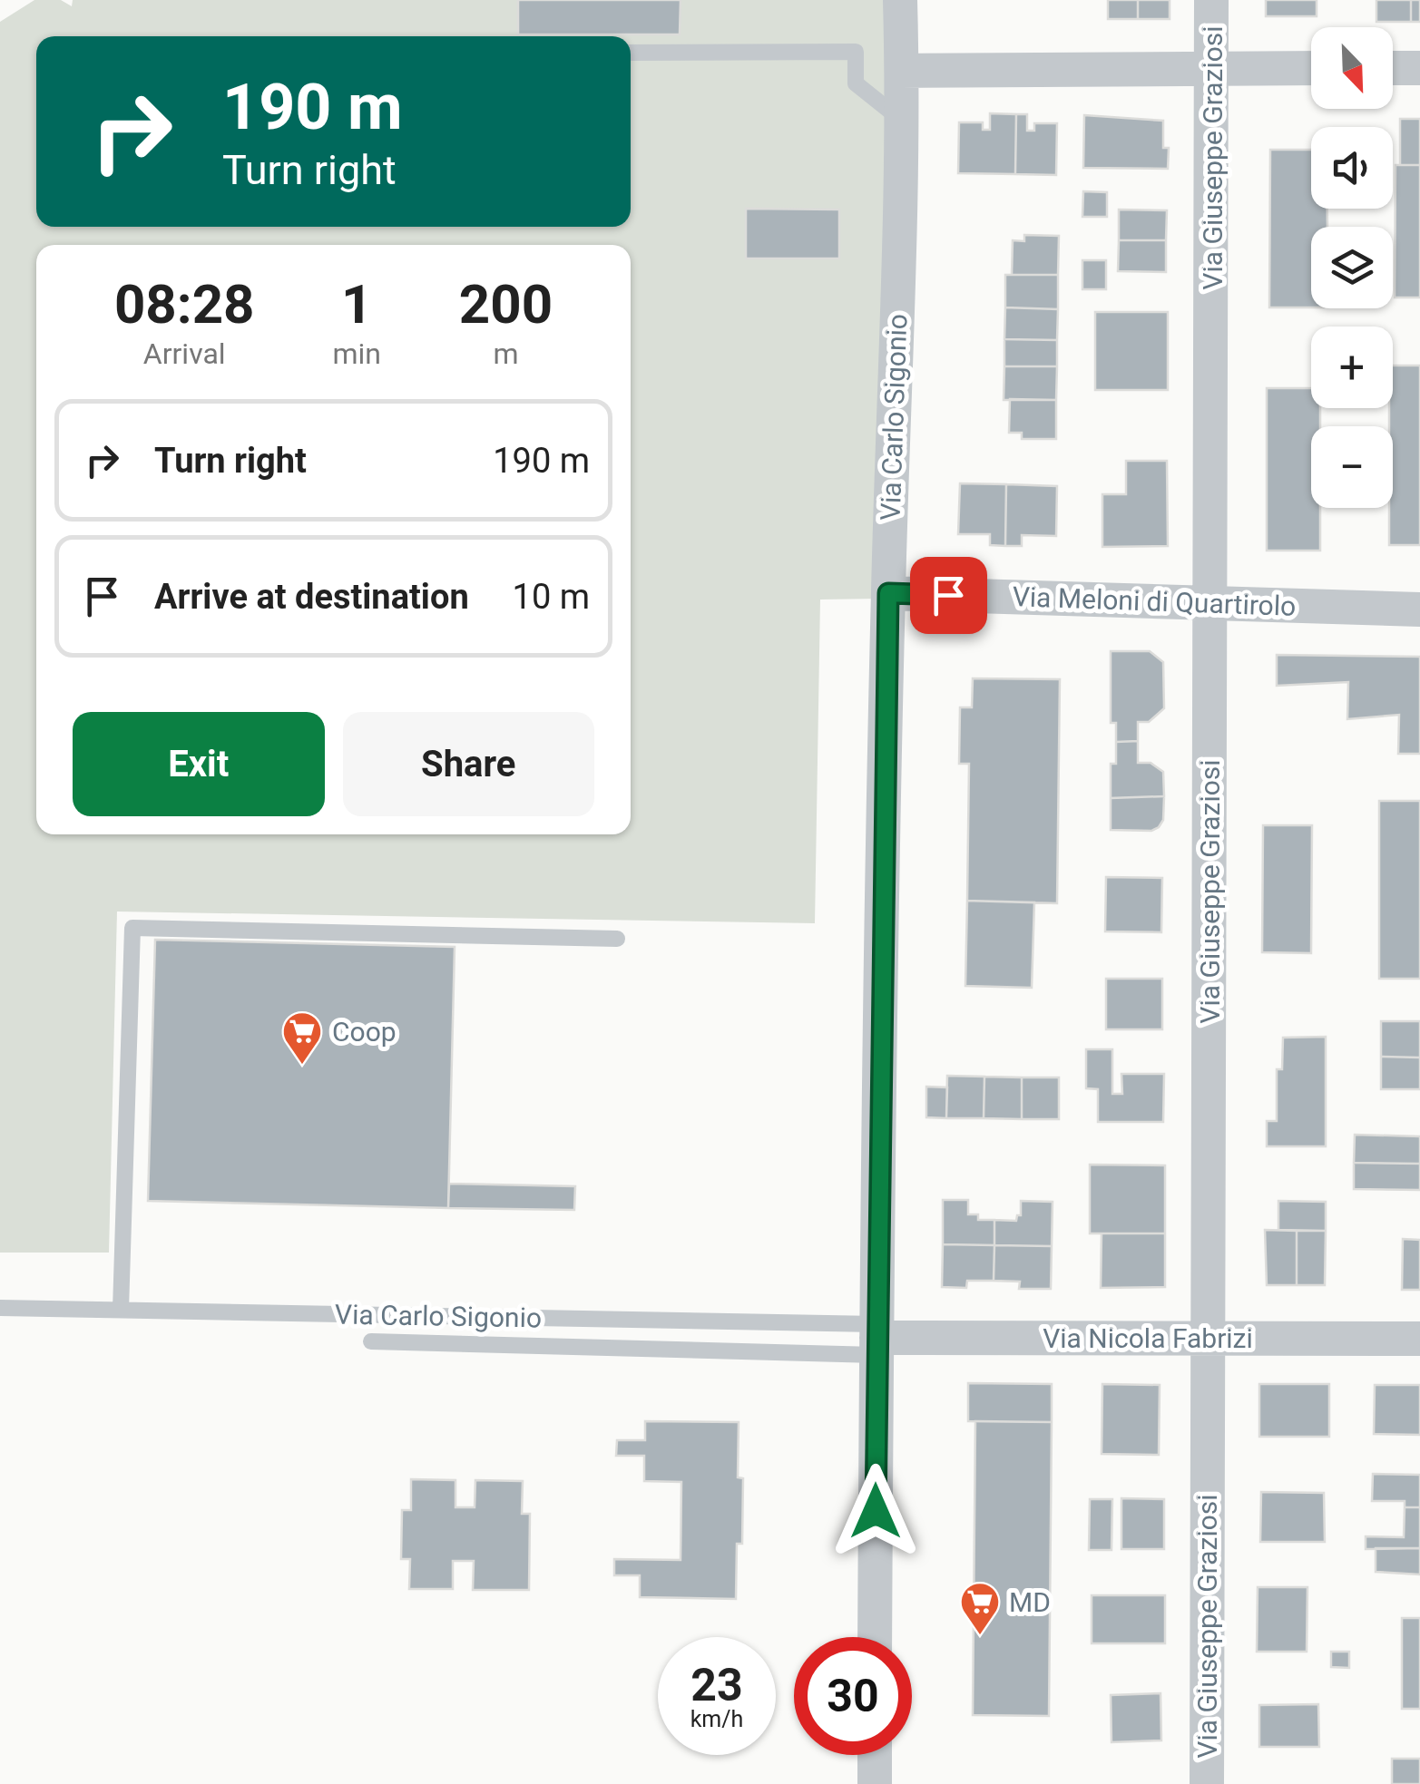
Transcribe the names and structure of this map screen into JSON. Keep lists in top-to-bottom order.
{
  "streets": {
    "street": [
      "Via Giuseppe Graziosi",
      "Via Carlo Sigonio",
      "Via Meloni di Quartirolo",
      "Via Nicola Fabrizi"
    ]
  },
  "crossings": [
    ["Via Giuseppe Graziosi", "Via Meloni di Quartirolo"],
    ["Via Giuseppe Graziosi", "Via Nicola Fabrizi"],
    ["Via Carlo Sigonio", "Via Meloni di Quartirolo"],
    ["Via Carlo Sigonio", "Via Nicola Fabrizi"]
  ],
  "places": {
    "supermarket": ["Coop", "MD"]
  },
  "north": "bottom right",
  "page": {
    "map_buttons": ["+", "−"],
    "turn": ["190 m", "Turn right"],
    "eta": [
      "08:28",
      "Arrival",
      "1",
      "min",
      "200",
      "m"
    ],
    "list": [
      {
        "name": "Turn right",
        "value": "190 m"
      },
      {
        "name": "Arrive at destination",
        "value": "10 m"
      }
    ],
    "buttons": ["Exit", "Share"],
    "speed": "23 km/h",
    "limit": "30"
  }
}
